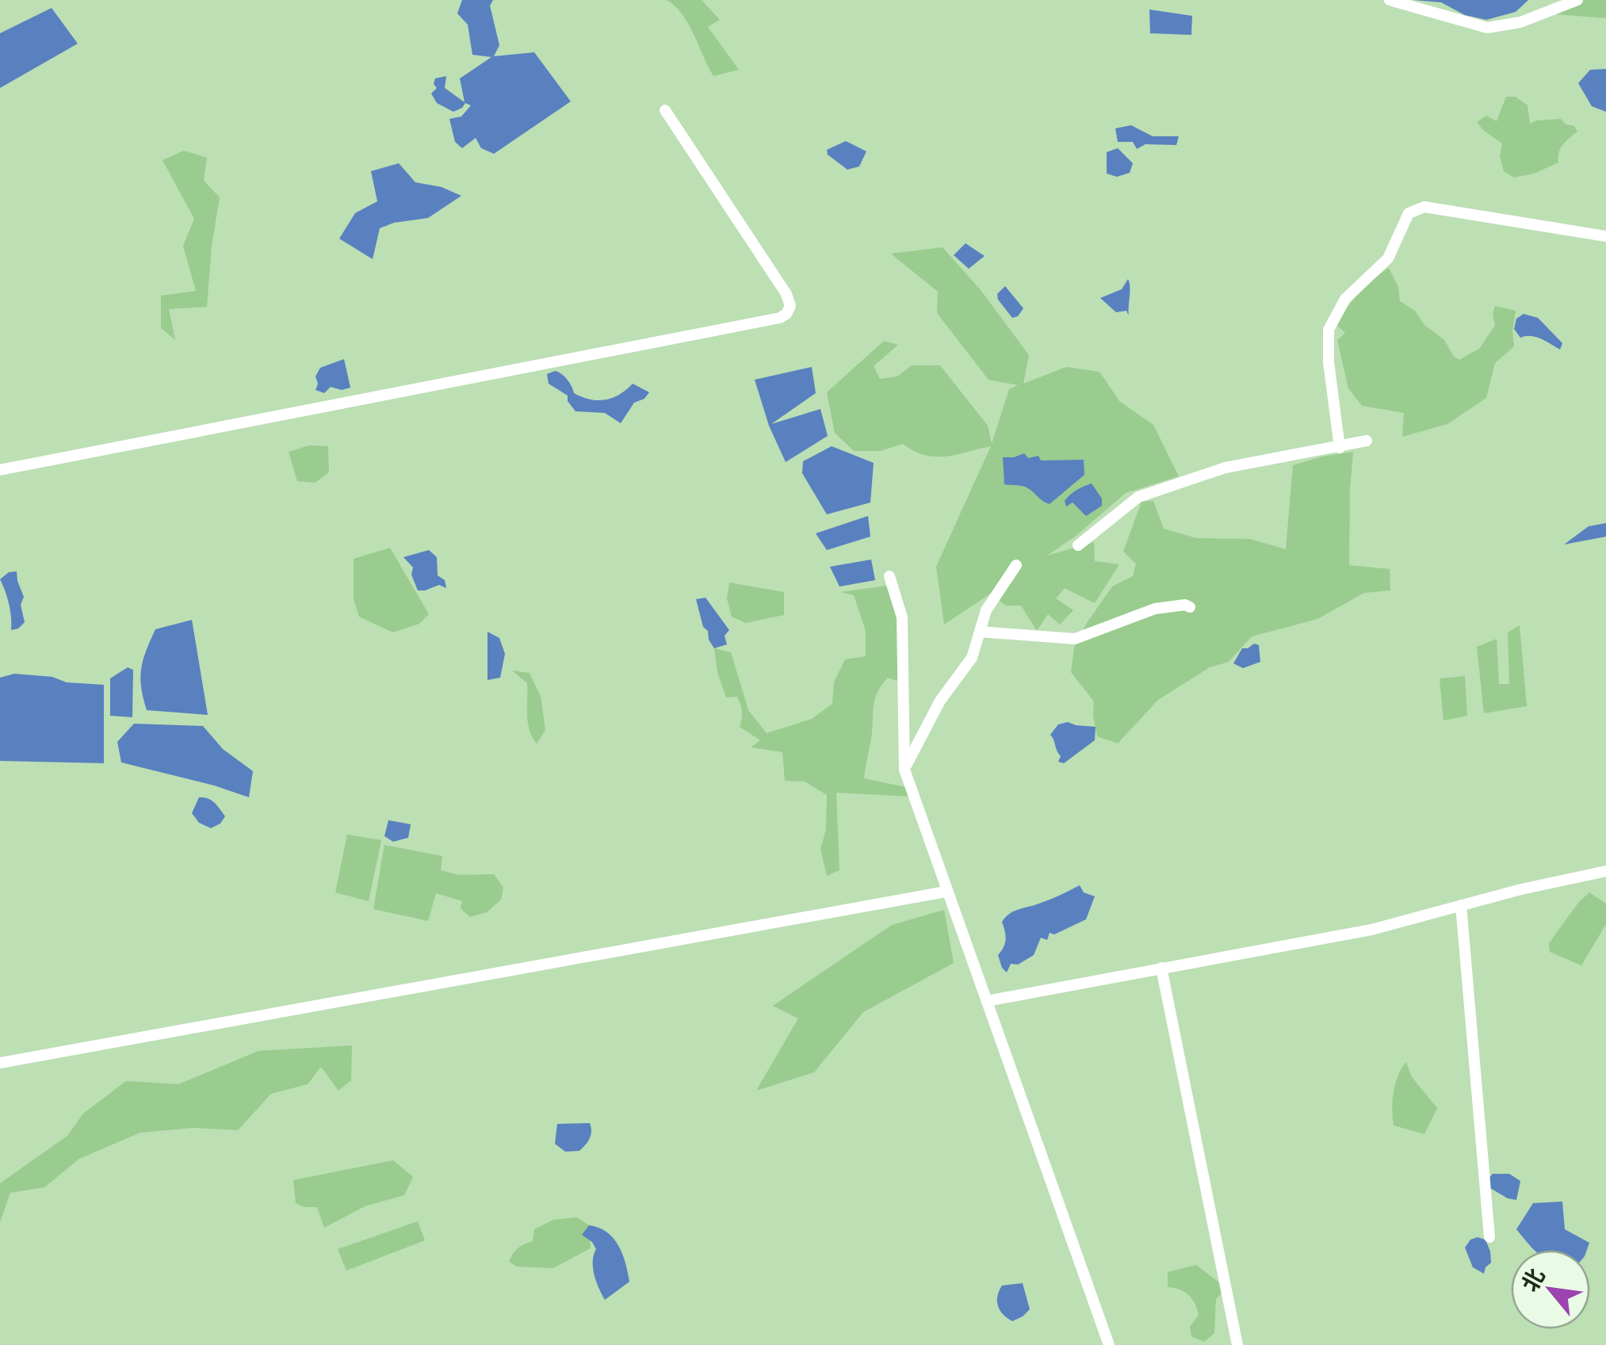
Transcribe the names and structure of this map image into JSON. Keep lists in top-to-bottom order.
{
  "north": "top left"
}
